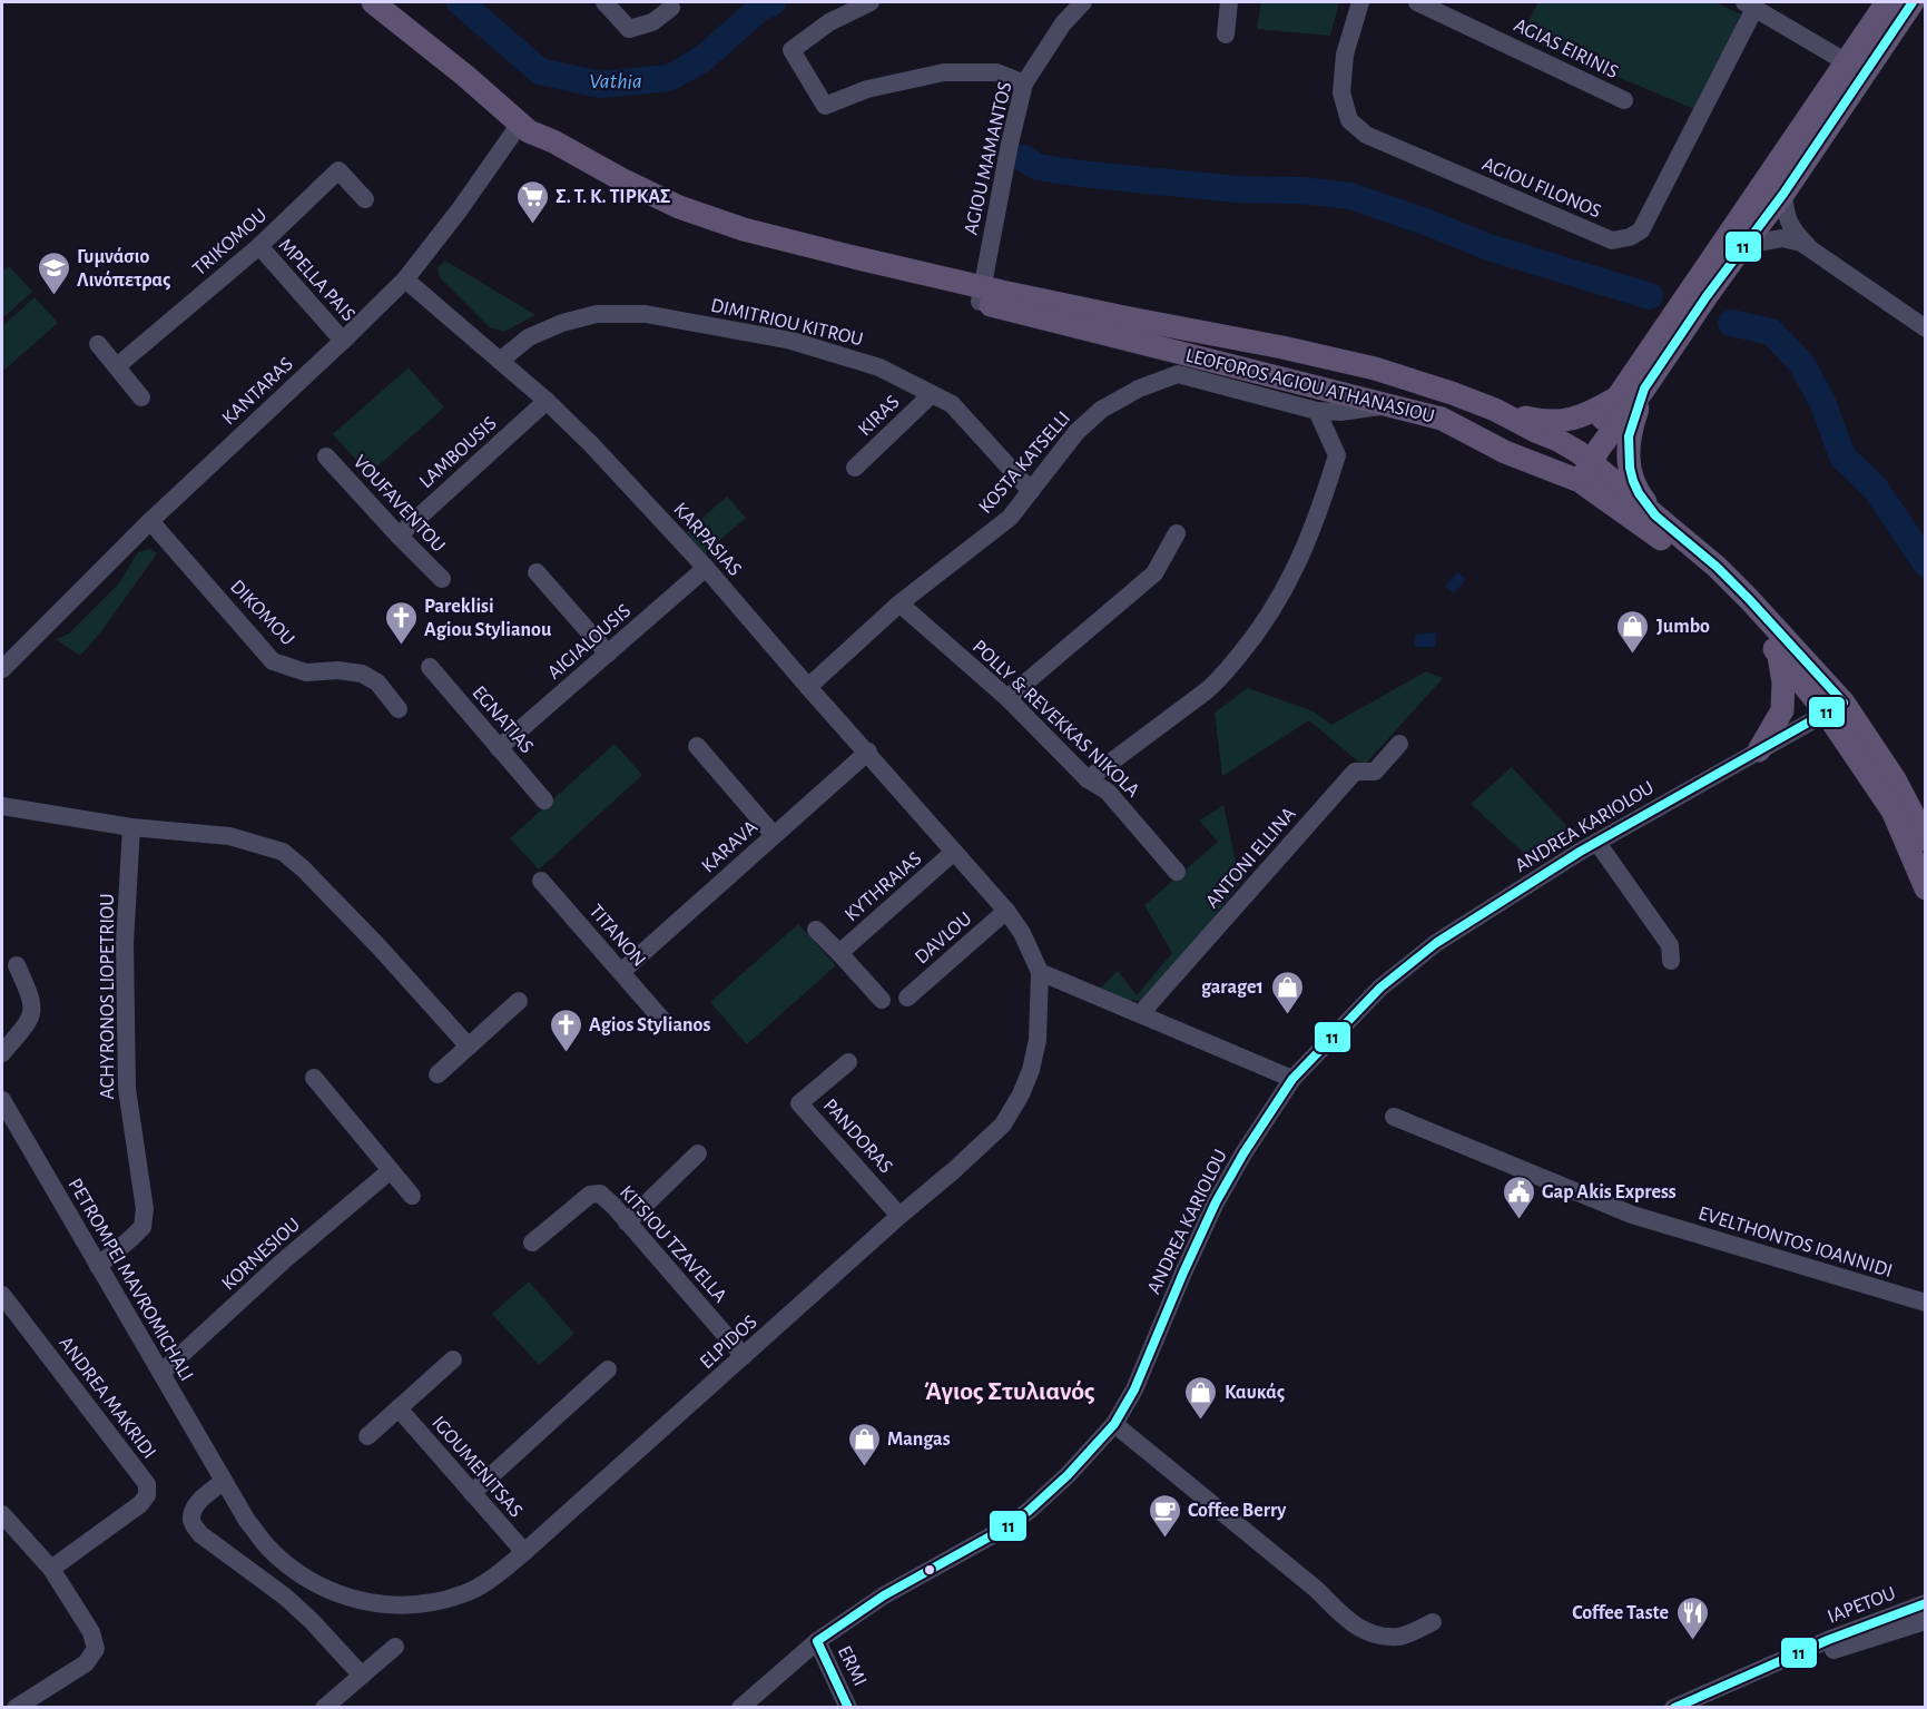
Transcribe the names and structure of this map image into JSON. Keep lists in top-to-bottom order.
{
  "streets": {
    "main road": ["LEOFOROS AGIOU ATHANASIOU"],
    "street": [
      "AGIAS EIRINIS",
      "AGIOU MAMANTOS",
      "AGIOU FILONOS",
      "TRIKOMOU",
      "MPELLA PAIS",
      "DIMITRIOU KITROU",
      "KANTARAS",
      "KIRAS",
      "LAMBOUSIS",
      "KOSTA KATSELLI",
      "VOUFAVENTOU",
      "KARPASIAS",
      "DIKOMOU",
      "AIGIALOUSIS",
      "POLLY & REVEKKAS NIKOLA",
      "EGNATIAS",
      "ANDREA KARIOLOU",
      "KARAVA",
      "ANTONI ELLINA",
      "KYTHRAIAS",
      "TITANON",
      "DAVLOU",
      "ACHYRONOS LIOPETRIOU",
      "PANDORAS",
      "EVELTHONTOS IOANNIDI",
      "KITSIOU TZAVELLA",
      "KORNESIOU",
      "PETROMPEI MAVROMICHALI",
      "ELPIDOS",
      "ANDREA MAKRIDI",
      "IGOUMENITSAS",
      "IAPETOU",
      "ERMI"
    ]
  },
  "crossings": [
    ["AGIOU MAMANTOS", "LEOFOROS AGIOU ATHANASIOU"],
    ["TRIKOMOU", "MPELLA PAIS"],
    ["MPELLA PAIS", "KANTARAS"],
    ["DIMITRIOU KITROU", "KIRAS"],
    ["DIMITRIOU KITROU", "KOSTA KATSELLI"],
    ["DIMITRIOU KITROU", "KARPASIAS"],
    ["LEOFOROS AGIOU ATHANASIOU", "KANTARAS"],
    ["LEOFOROS AGIOU ATHANASIOU", "KOSTA KATSELLI"],
    ["LEOFOROS AGIOU ATHANASIOU", "ANDREA KARIOLOU"],
    ["KANTARAS", "KARPASIAS"],
    ["KANTARAS", "DIKOMOU"],
    ["LAMBOUSIS", "VOUFAVENTOU"],
    ["LAMBOUSIS", "KARPASIAS"],
    ["KOSTA KATSELLI", "KARPASIAS"],
    ["KOSTA KATSELLI", "POLLY & REVEKKAS NIKOLA"],
    ["KARPASIAS", "AIGIALOUSIS"],
    ["KARPASIAS", "KARAVA"],
    ["KARPASIAS", "KYTHRAIAS"],
    ["KARPASIAS", "ELPIDOS"],
    ["AIGIALOUSIS", "EGNATIAS"],
    ["ANDREA KARIOLOU", "ERMI"],
    ["KARAVA", "TITANON"],
    ["KYTHRAIAS", "ELPIDOS"],
    ["DAVLOU", "ELPIDOS"],
    ["ACHYRONOS LIOPETRIOU", "PETROMPEI MAVROMICHALI"],
    ["PANDORAS", "ELPIDOS"],
    ["KITSIOU TZAVELLA", "ELPIDOS"],
    ["KORNESIOU", "PETROMPEI MAVROMICHALI"],
    ["PETROMPEI MAVROMICHALI", "ELPIDOS"],
    ["ELPIDOS", "IGOUMENITSAS"]
  ],
  "districts": ["Άγιος Στυλιανός"],
  "water": ["Vathia"],
  "places": {
    "supermarket": ["Σ. Τ. Κ. ΤΙΡΚΑΣ"],
    "school or university": ["Γυμνάσιο Λινόπετρας"],
    "church": ["Pareklisi Agiou Stylianou", "Agios Stylianos"],
    "shop": [
      "Jumbo",
      "garage1",
      "Καυκάς",
      "Mangas"
    ],
    "public building": ["Gap Akis Express"],
    "cafe": ["Coffee Berry"],
    "restaurant": ["Coffee Taste"]
  },
  "lines": ["transit line 11"]
}
